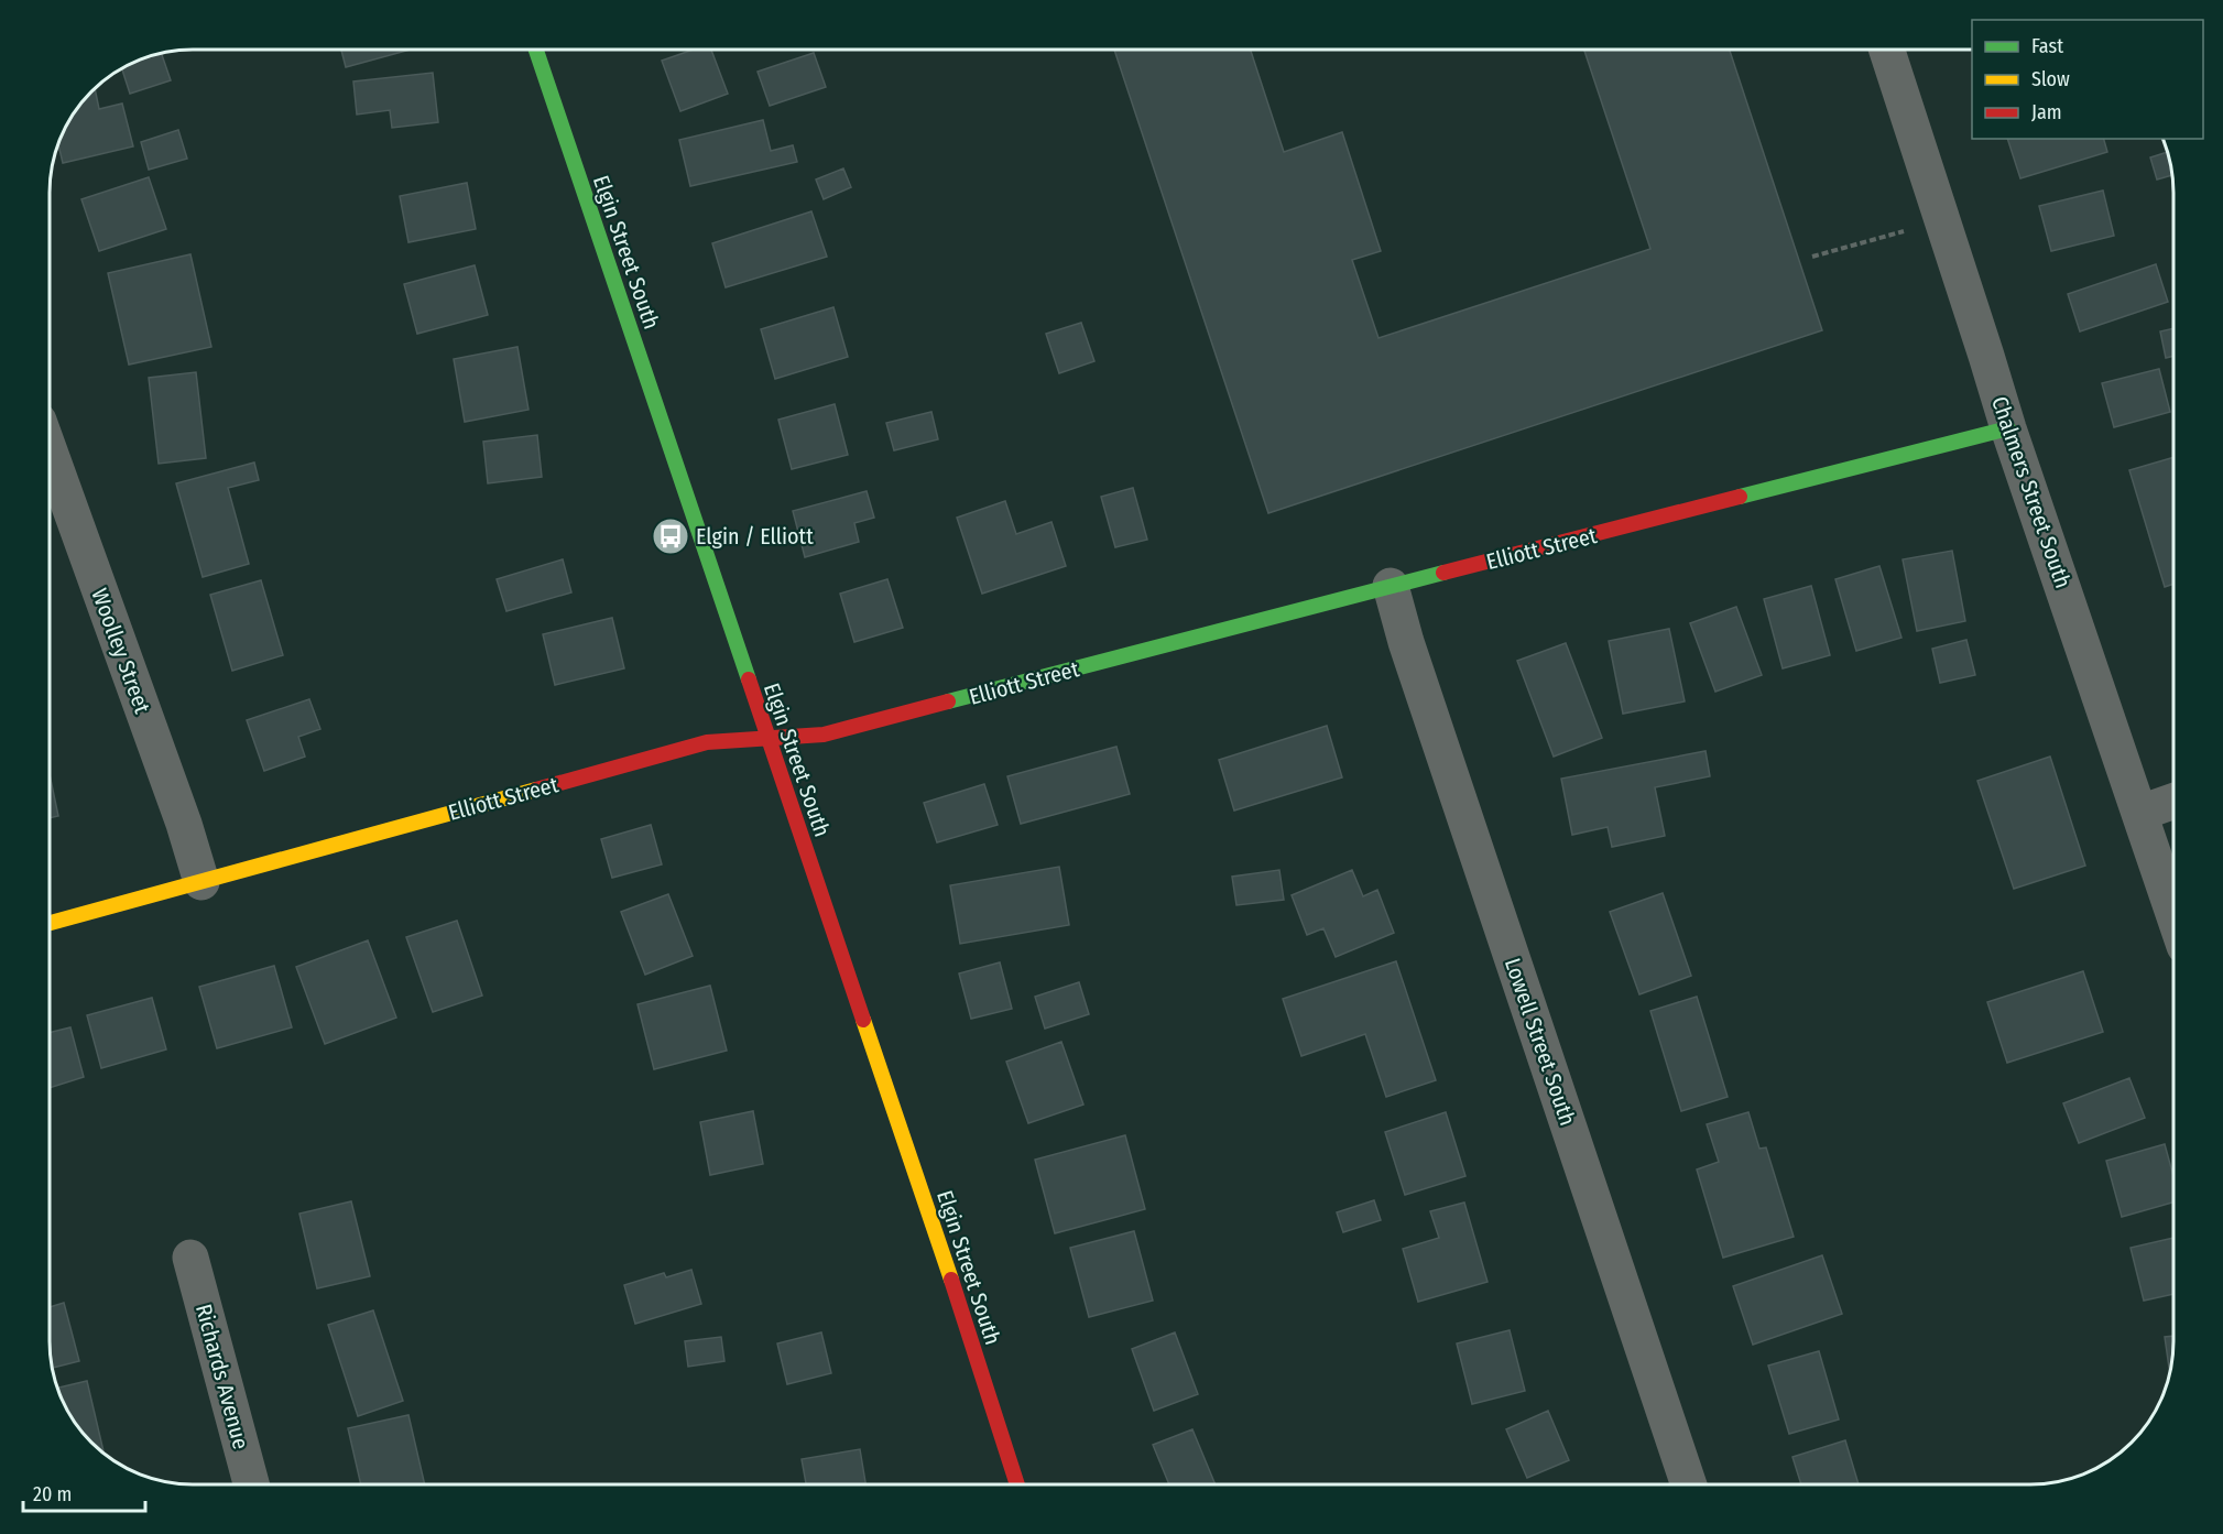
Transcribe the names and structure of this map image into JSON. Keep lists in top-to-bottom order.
{
  "streets": {
    "street": [
      "Elgin Street South",
      "Chalmers Street South",
      "Elliott Street",
      "Woolley Street",
      "Lowell Street South",
      "Richards Avenue"
    ]
  },
  "crossings": [
    ["Elgin Street South", "Elliott Street"],
    ["Chalmers Street South", "Elliott Street"],
    ["Elliott Street", "Woolley Street"],
    ["Elliott Street", "Lowell Street South"]
  ],
  "places": {
    "bus stop": ["Elgin / Elliott"]
  },
  "legend": ["Fast", "Slow", "Jam"],
  "scale_bar": "20 m"
}
